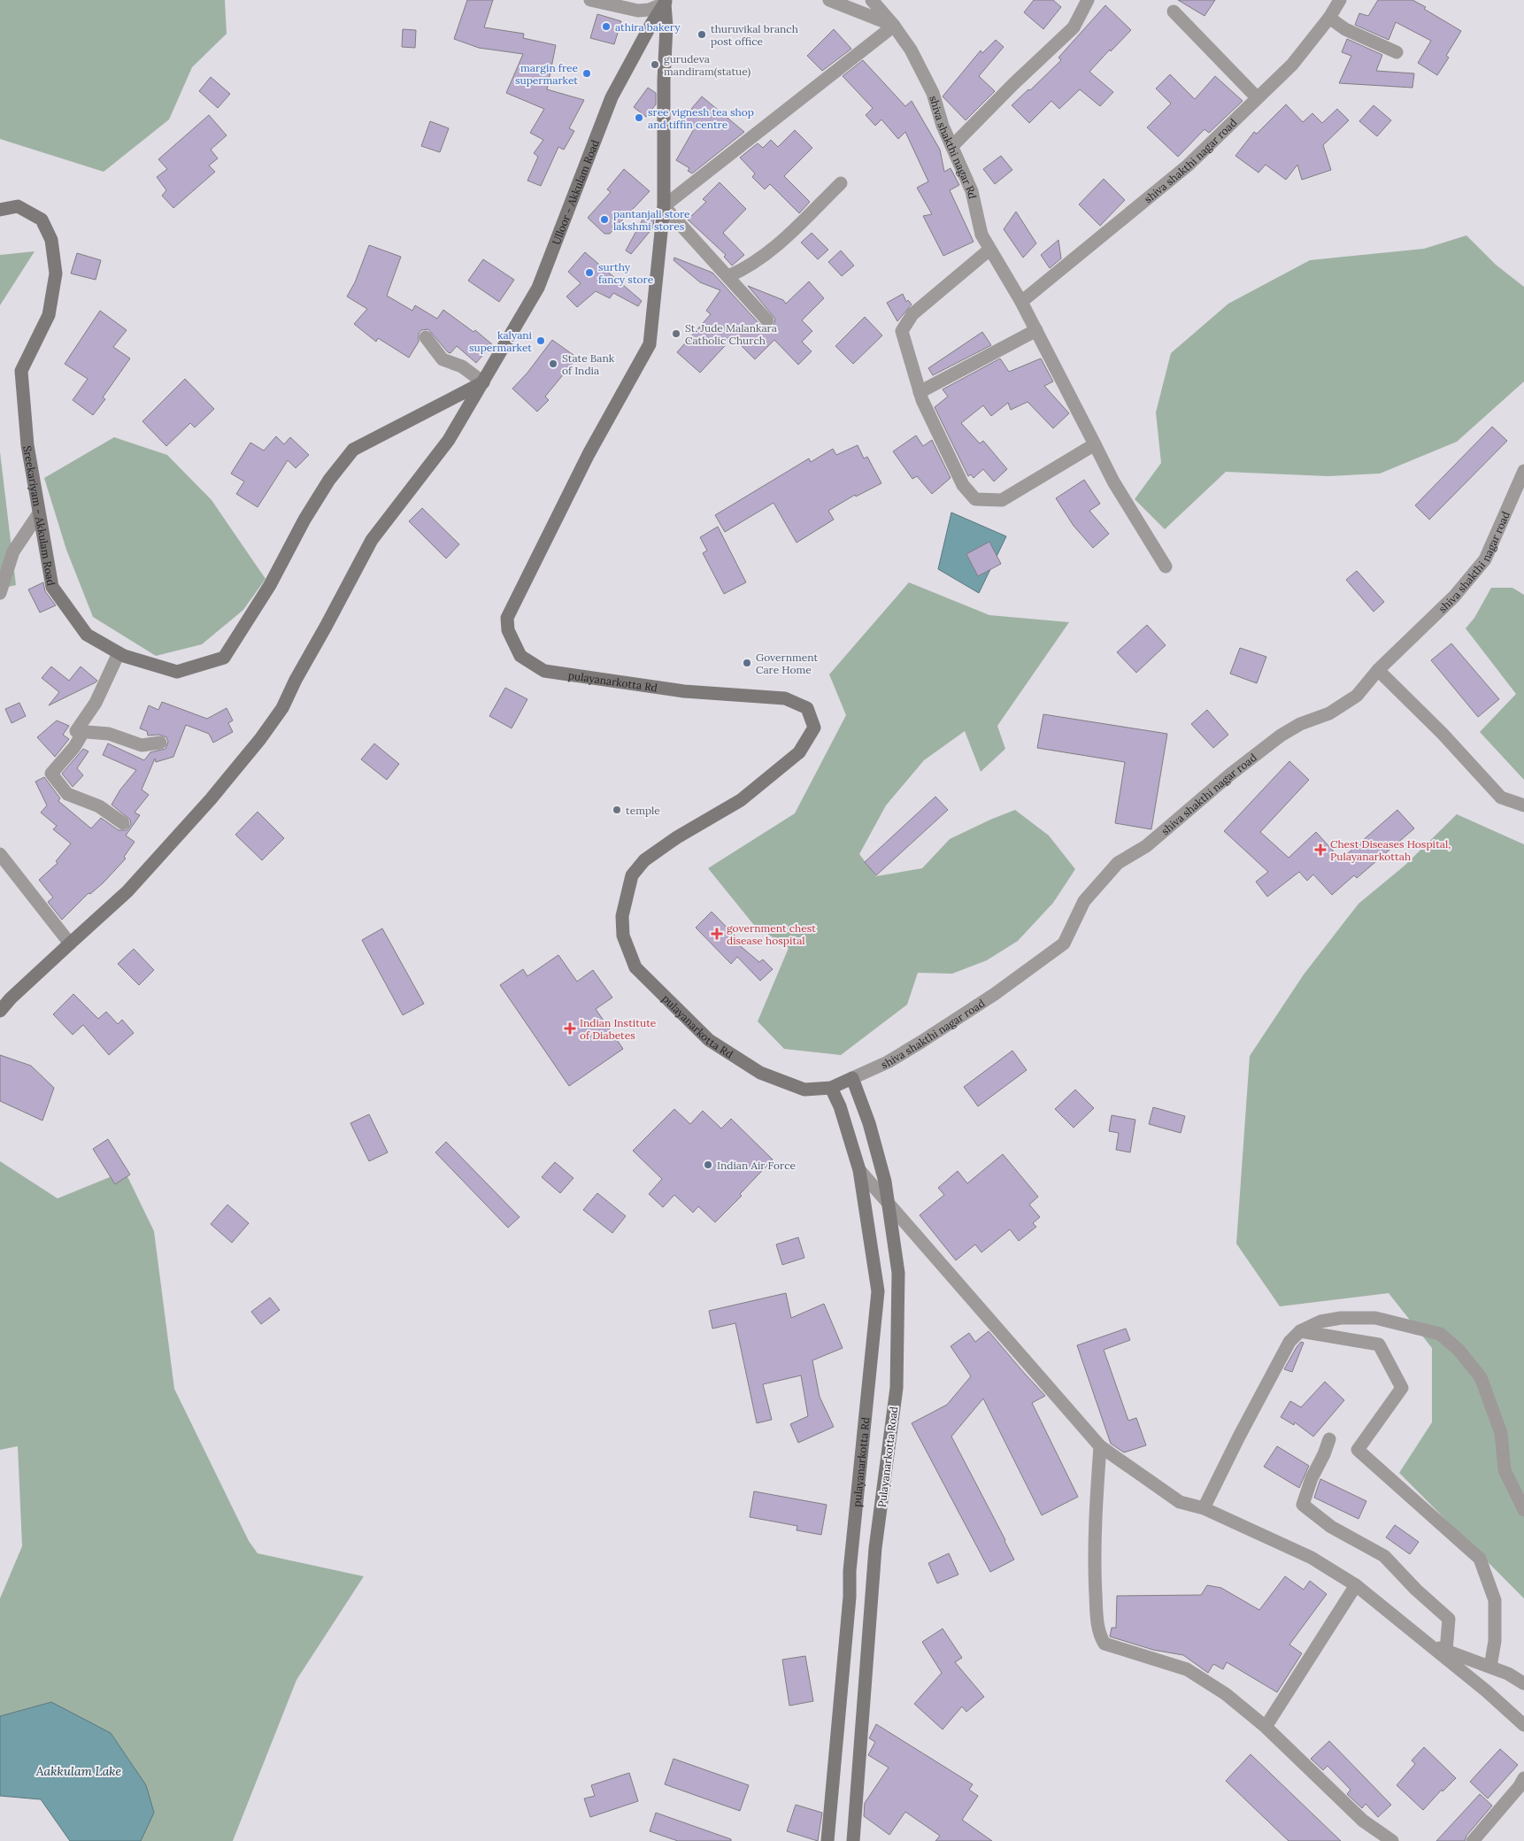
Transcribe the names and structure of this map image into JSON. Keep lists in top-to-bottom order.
{
  "streets": {
    "street": [
      "shiva shakthi nagar Rd",
      "shiva shakthi nagar road",
      "Ulloor - Akkulam Road",
      "Sreekariyam - Akkulam Road",
      "pulayanarkotta Rd",
      "Pulayanarkotta Road"
    ]
  },
  "crossings": [
    ["shiva shakthi nagar Rd", "shiva shakthi nagar road"],
    ["shiva shakthi nagar road", "pulayanarkotta Rd"],
    ["shiva shakthi nagar road", "Pulayanarkotta Road"],
    ["Ulloor - Akkulam Road", "Sreekariyam - Akkulam Road"],
    ["Ulloor - Akkulam Road", "pulayanarkotta Rd"],
    ["pulayanarkotta Rd", "Pulayanarkotta Road"]
  ],
  "water": ["Aakkulam Lake"],
  "places": {
    "other": [
      "athira bakery",
      "thuruvikal branch post office",
      "gurudeva mandiram(statue)",
      "margin free supermarket",
      "sree vignesh tea shop and tiffin centre",
      "pantanjali store lakshmi stores",
      "surthy fancy store",
      "St. Jude Malankara Catholic Church",
      "kalyani supermarket",
      "State Bank of India",
      "Government Care Home",
      "temple",
      "Indian Air Force"
    ],
    "health": ["Chest Diseases Hospital, Pulayanarkottah", "government chest disease hospital", "Indian Institute of Diabetes"]
  }
}
